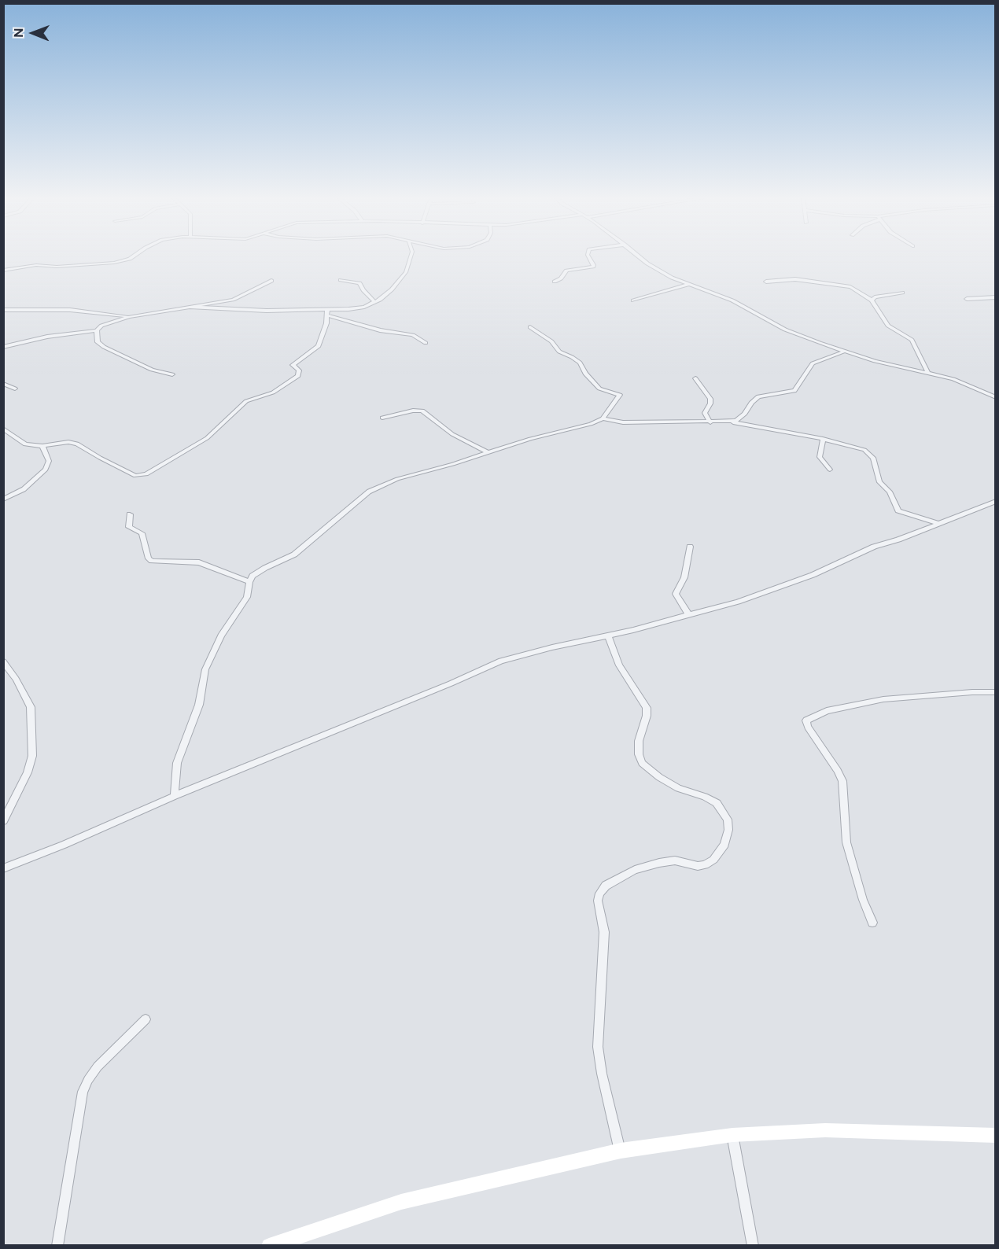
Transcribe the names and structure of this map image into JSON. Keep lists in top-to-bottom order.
{
  "north": "left"
}
